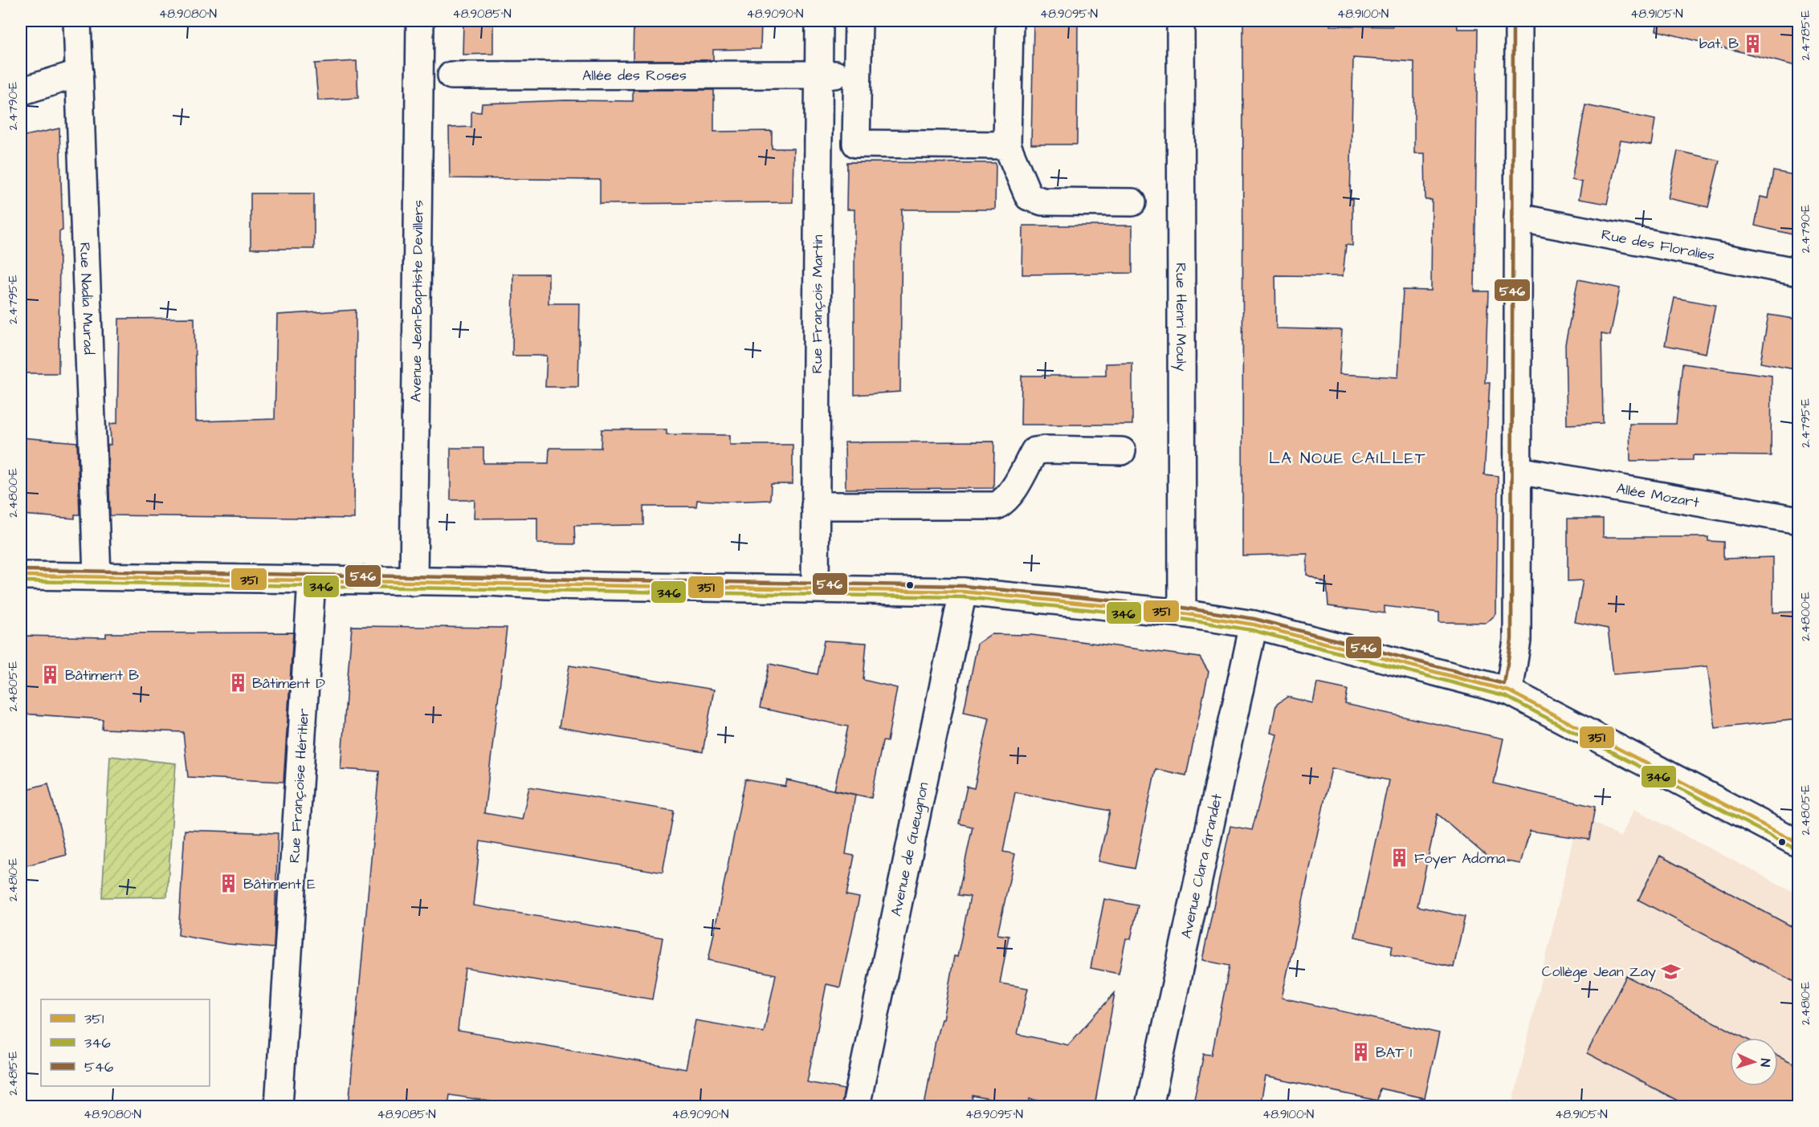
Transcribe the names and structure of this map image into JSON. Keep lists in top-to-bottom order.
{
  "streets": {
    "street": [
      "Allée des Roses",
      "Rue des Floralies",
      "Rue Nadia Murad",
      "Avenue Jean-Baptiste Devillers",
      "Rue François Martin",
      "Rue Henri Mouly",
      "Allée Mozart",
      "Rue Françoise Héritier",
      "Avenue de Gueugnon",
      "Avenue Clara Grandet"
    ]
  },
  "crossings": [
    ["Allée des Roses", "Rue François Martin"]
  ],
  "districts": ["LA NOUE CAILLET"],
  "places": {
    "building": [
      "bat. B",
      "Bâtiment B",
      "Bâtiment D",
      "Foyer Adoma",
      "Bâtiment E",
      "BAT 1"
    ],
    "school or university": ["Collège Jean Zay"]
  },
  "lines": ["transit line 546", "transit line 351", "transit line 346"],
  "legend": ["351", "346", "546"],
  "north": "right",
  "coordinates": [
    "48.9080°N",
    "48.9085°N",
    "48.9090°N",
    "48.9095°N",
    "48.9100°N",
    "48.9105°N",
    "2.4785°E",
    "2.4790°E",
    "2.4795°E",
    "2.4800°E",
    "2.4805°E",
    "2.4810°E",
    "2.4815°E"
  ]
}
